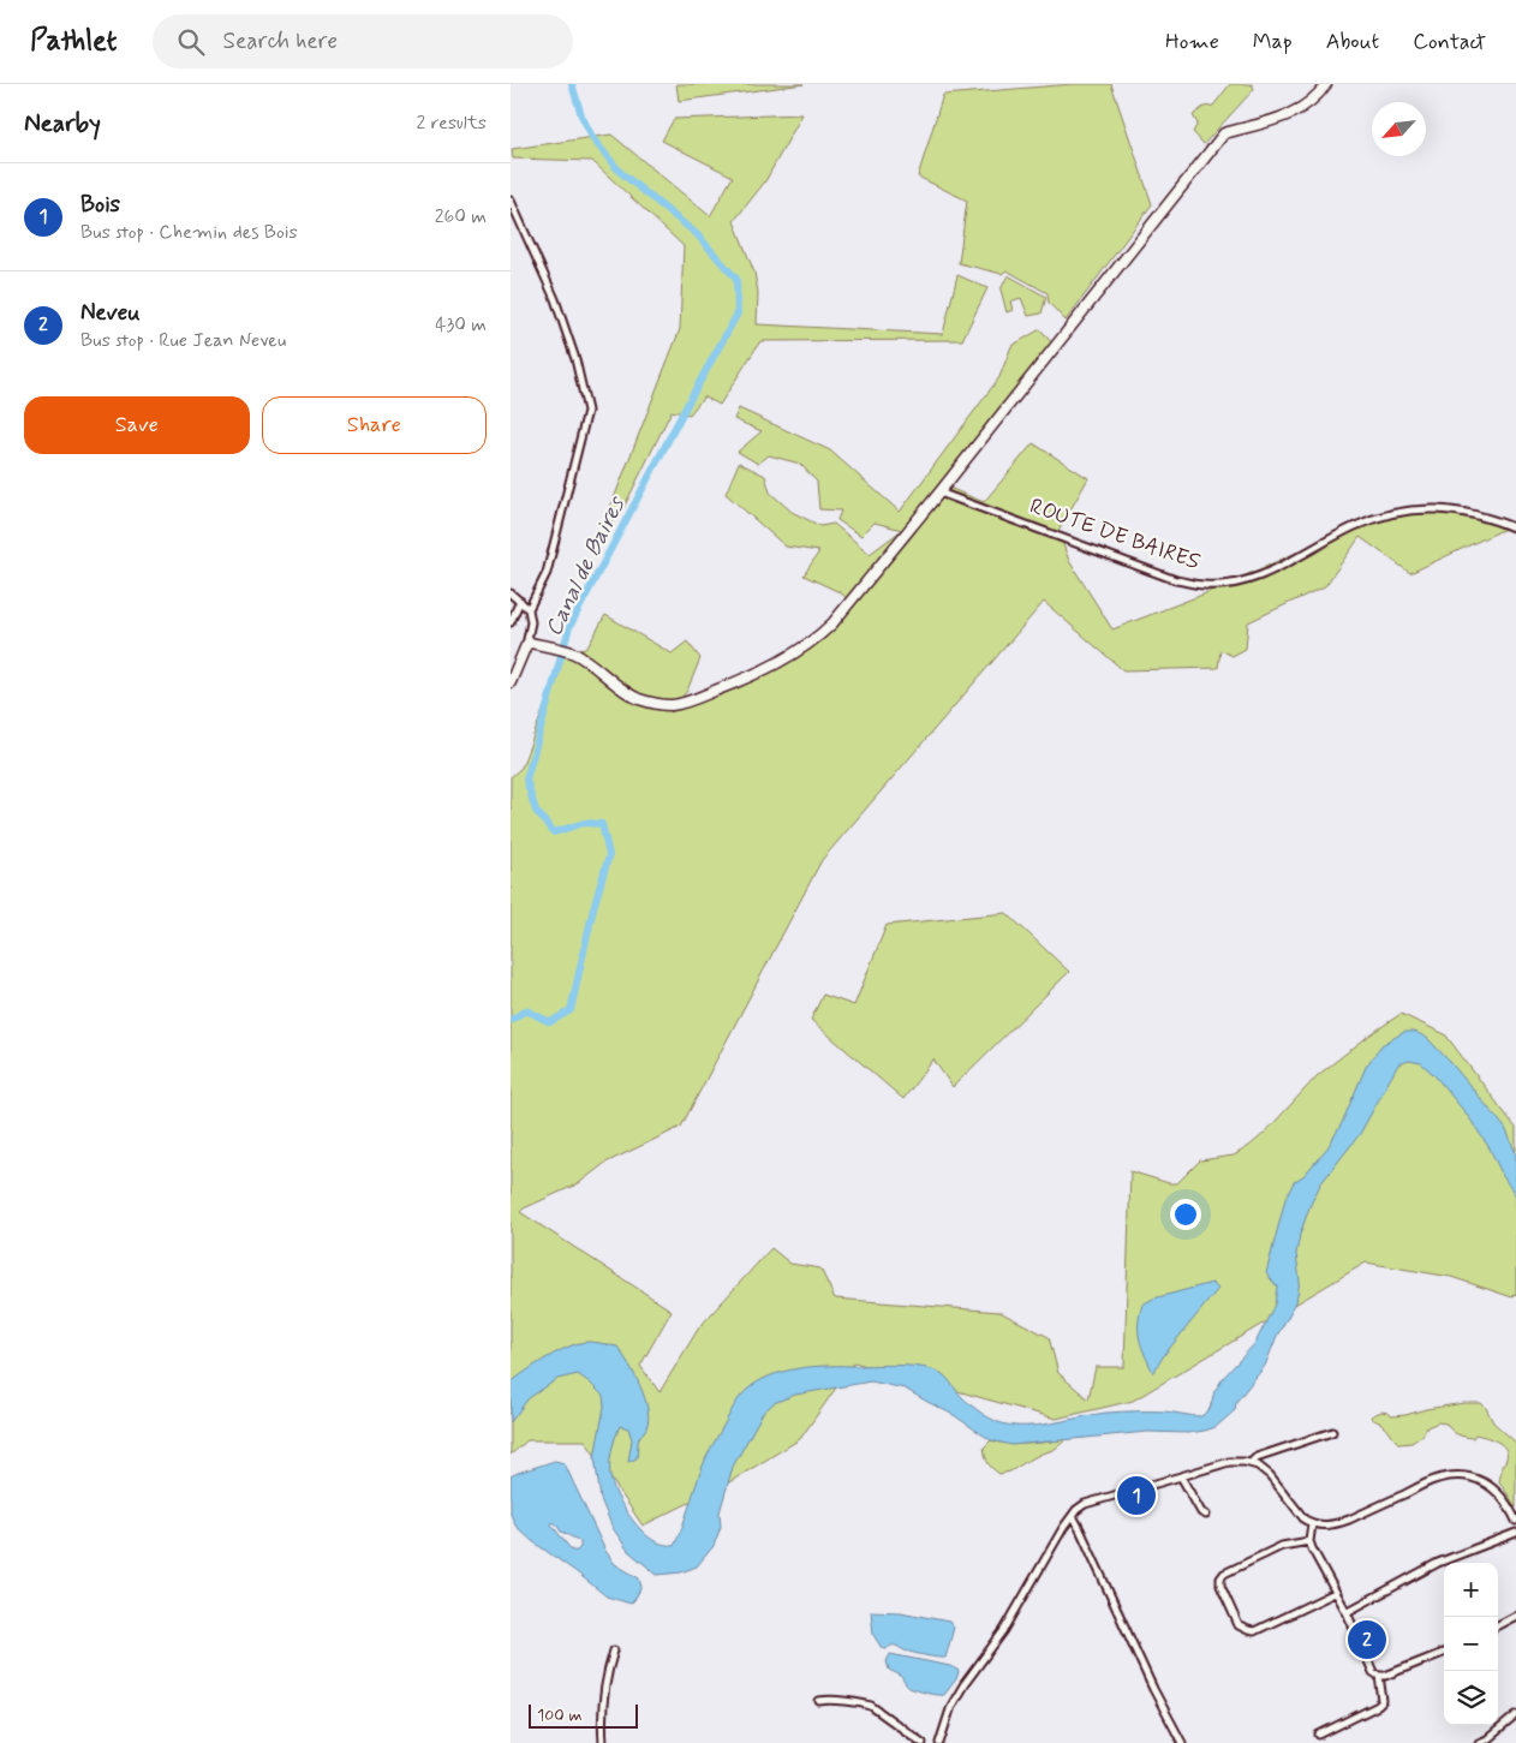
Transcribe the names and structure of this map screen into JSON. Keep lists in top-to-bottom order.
{
  "streets": {
    "street": ["ROUTE DE BAIRES"]
  },
  "water": ["Canal de Baires"],
  "scale_bar": "100 m",
  "north": "bottom left",
  "page": {
    "header": "Pathlet",
    "search": "Search here",
    "nav": [
      "Home",
      "Map",
      "About",
      "Contact"
    ],
    "heading": ["Nearby", "2 results"],
    "list": [
      {
        "mark": "1",
        "name": "Bois",
        "note": "Bus stop · Chemin des Bois",
        "value": "260 m"
      },
      {
        "mark": "2",
        "name": "Neveu",
        "note": "Bus stop · Rue Jean Neveu",
        "value": "430 m"
      }
    ],
    "buttons": ["Save", "Share"],
    "pins": ["1", "2"],
    "map_buttons": ["+", "−"],
    "scale": "100 m"
  }
}
